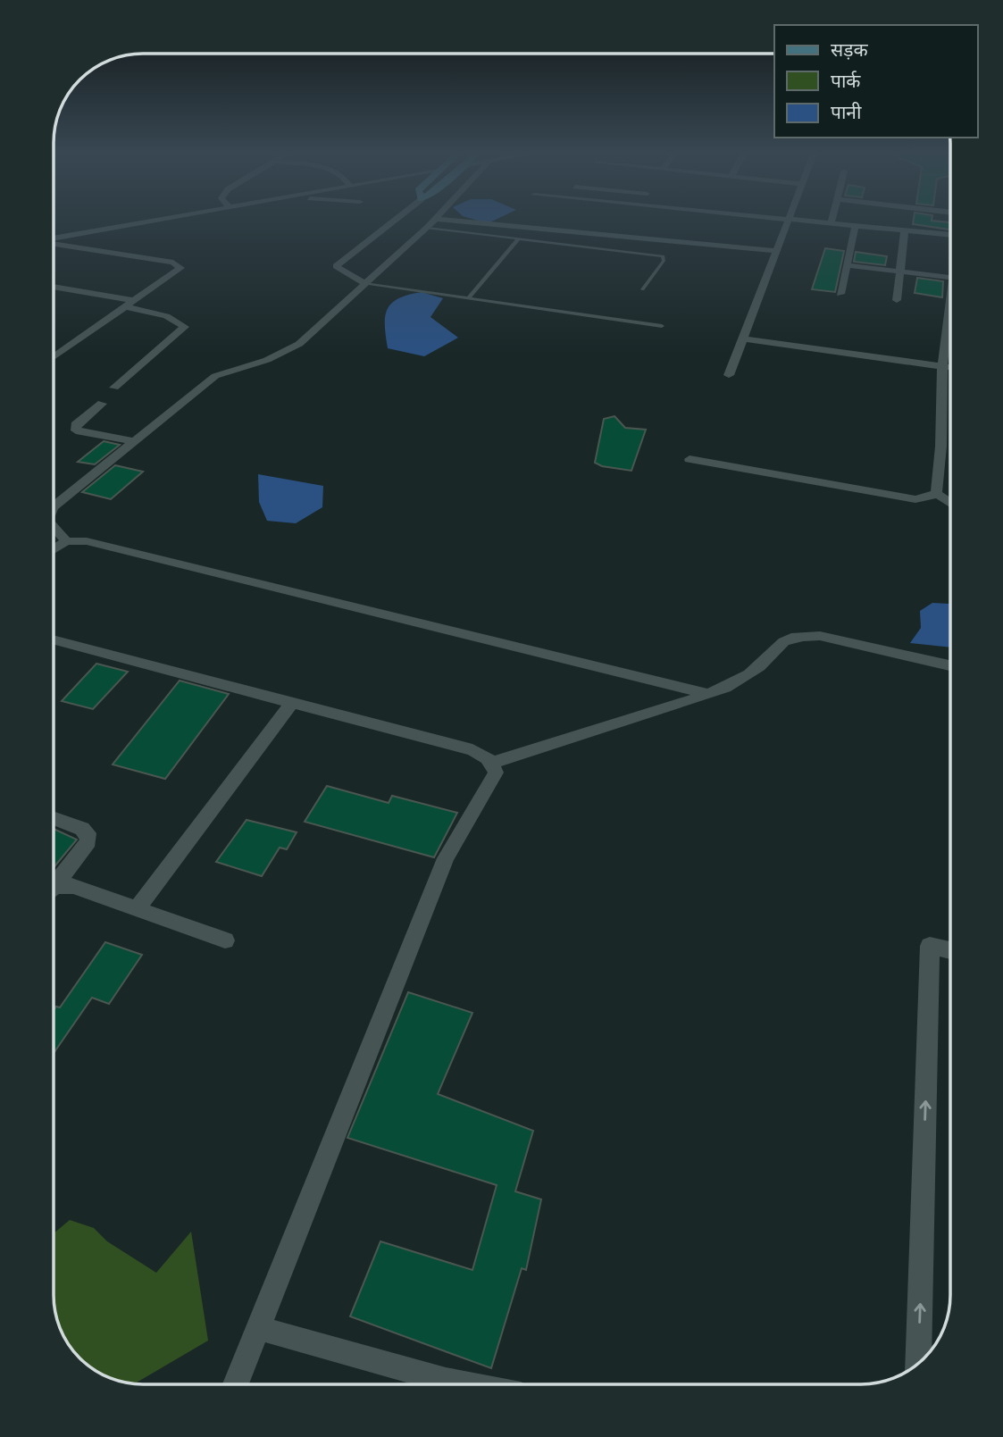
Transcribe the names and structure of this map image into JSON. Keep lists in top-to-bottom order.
{
  "legend": ["सड़क", "पार्क", "पानी"]
}
